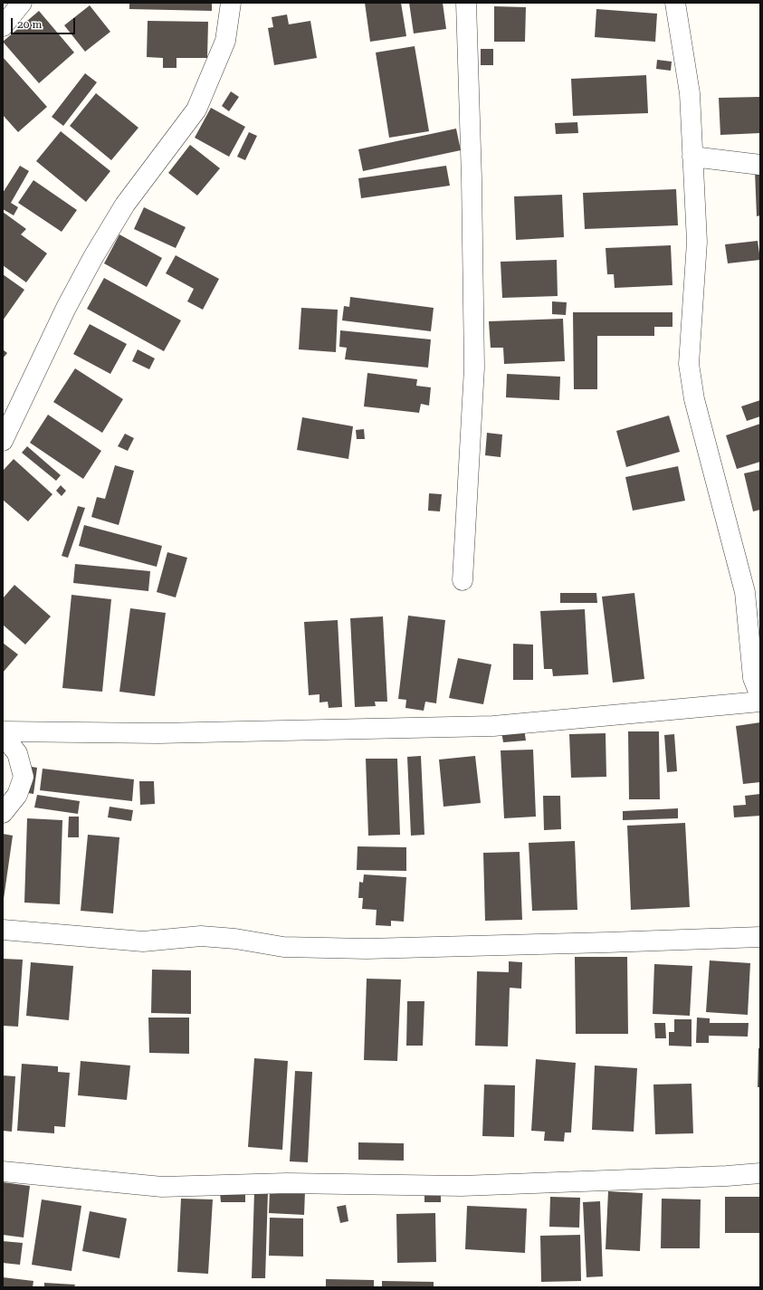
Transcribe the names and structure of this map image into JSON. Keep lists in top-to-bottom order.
{
  "scale_bar": "20 m"
}
